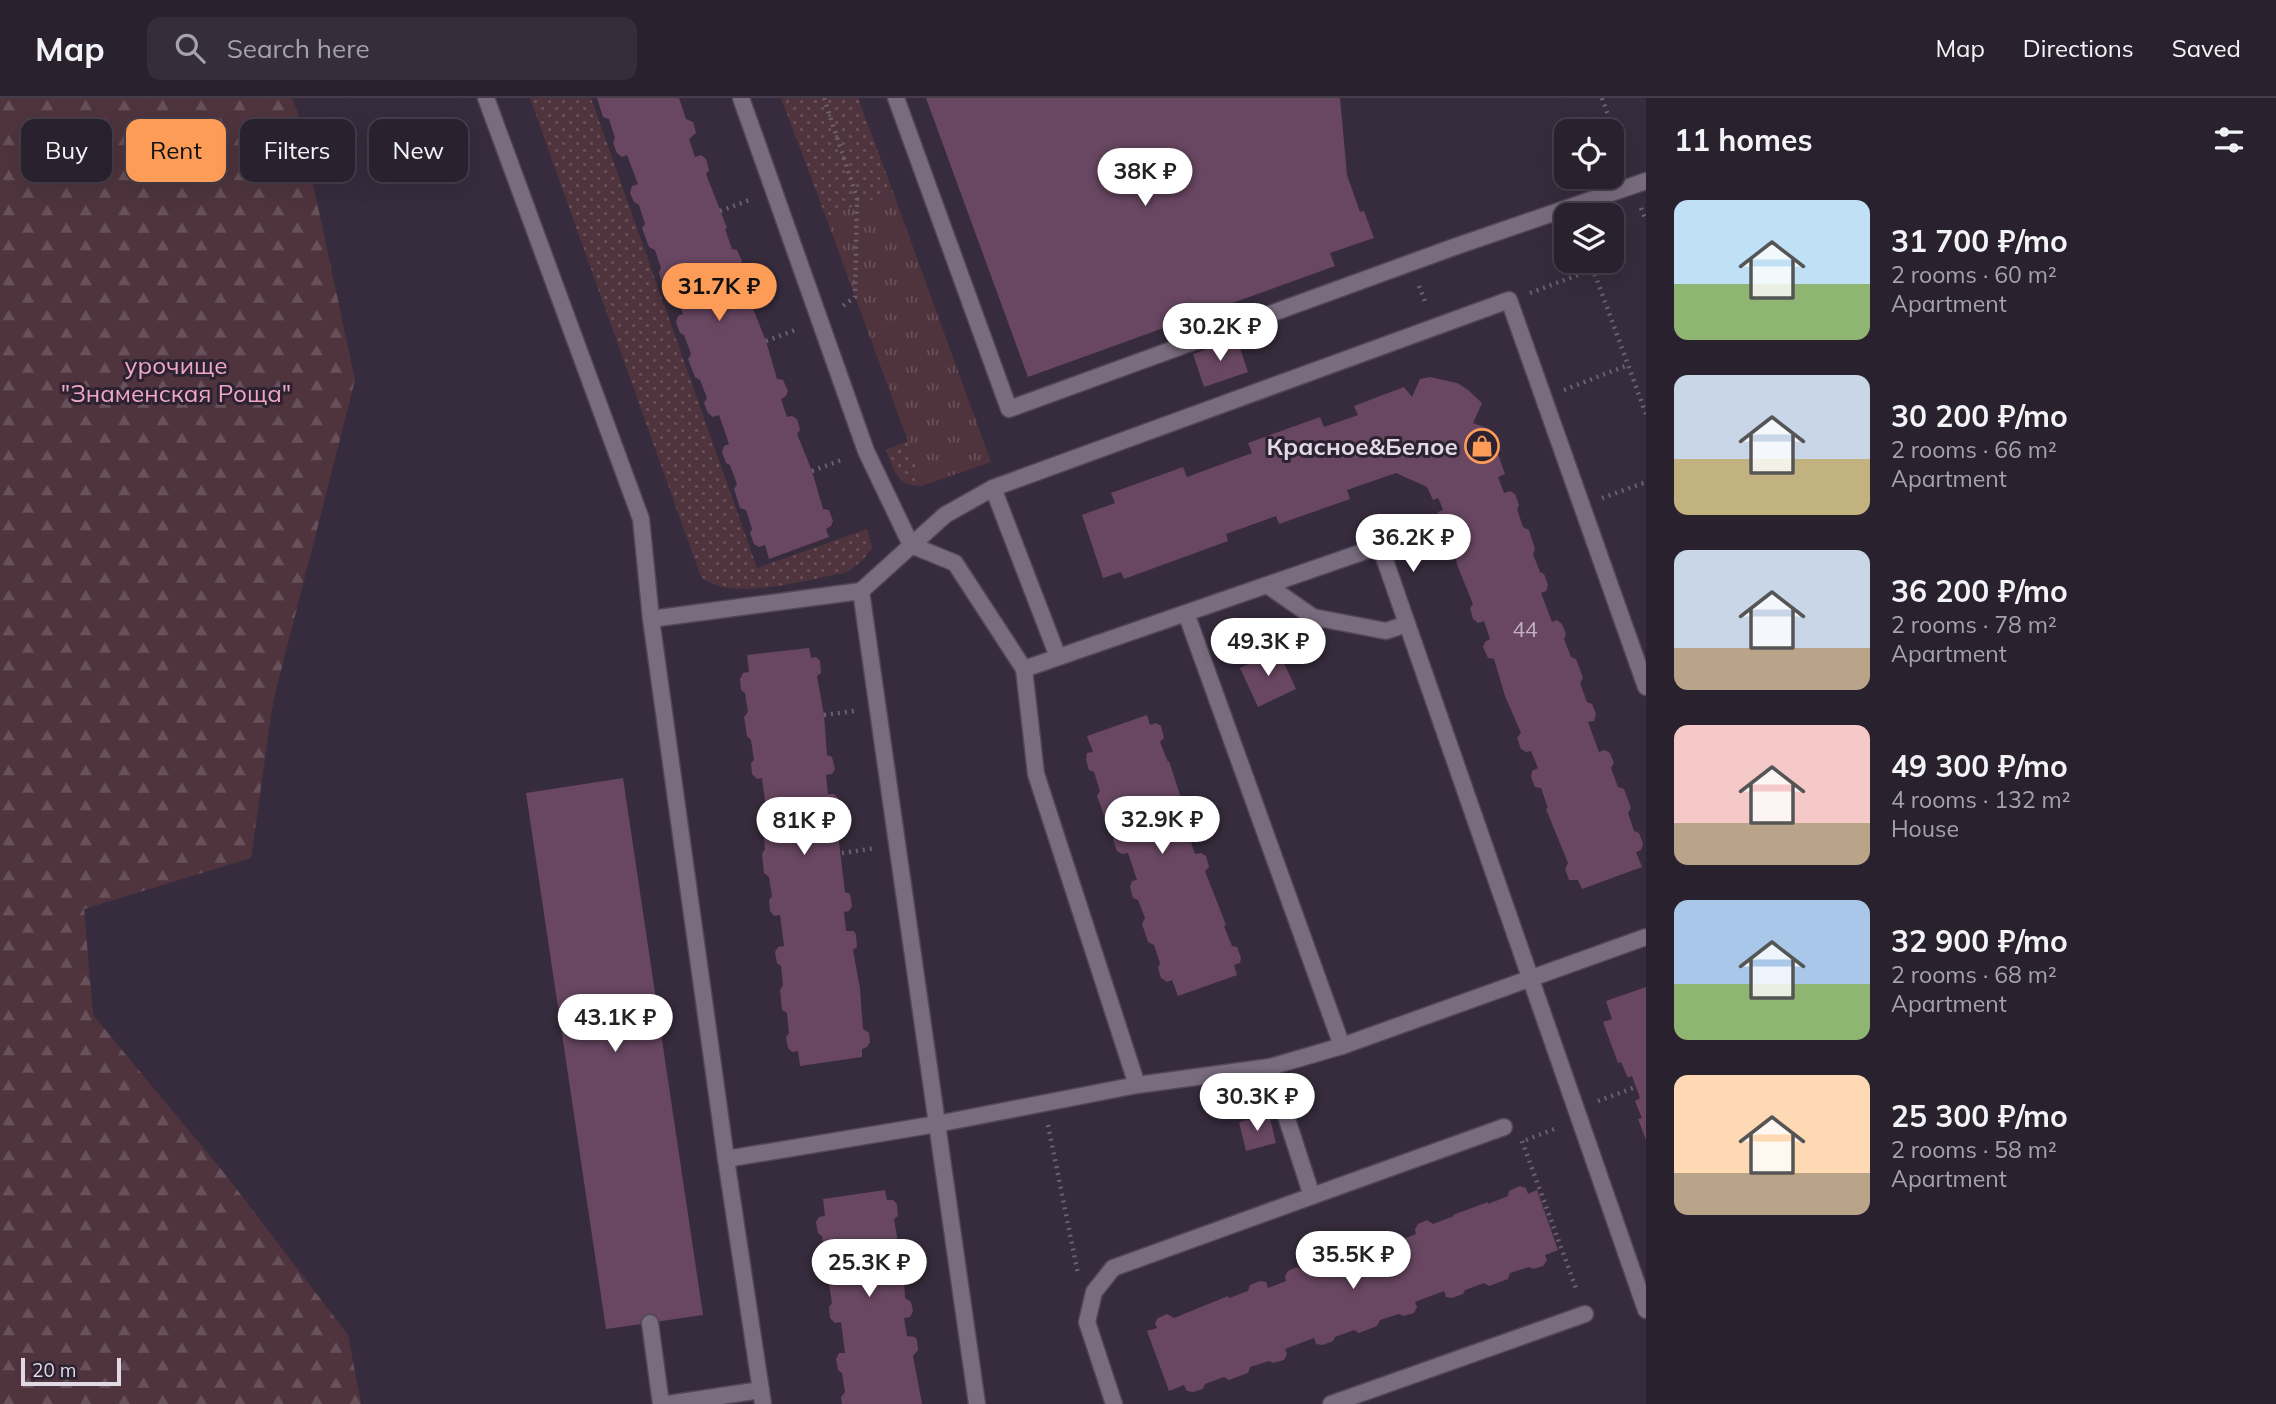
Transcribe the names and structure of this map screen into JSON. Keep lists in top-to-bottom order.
{
  "parks": ["урочище \"Знаменская Роща\""],
  "places": {
    "shop": ["Красное&Белое"]
  },
  "house_numbers": ["44"],
  "scale_bar": "20 m",
  "page": {
    "header": "Map",
    "search": "Search here",
    "nav": ["Map", "Directions", "Saved"],
    "heading": "11 homes",
    "chip": [
      "Buy",
      "Rent",
      "Filters",
      "New"
    ],
    "price": [
      "38K ₽",
      "31.7K ₽",
      "30.2K ₽",
      "36.2K ₽",
      "49.3K ₽",
      "32.9K ₽",
      "81K ₽",
      "43.1K ₽",
      "30.3K ₽",
      "35.5K ₽",
      "25.3K ₽"
    ],
    "list": [
      {
        "name": "31 700 ₽/mo",
        "note": "2 rooms · 60 m² · Apartment"
      },
      {
        "name": "30 200 ₽/mo",
        "note": "2 rooms · 66 m² · Apartment"
      },
      {
        "name": "36 200 ₽/mo",
        "note": "2 rooms · 78 m² · Apartment"
      },
      {
        "name": "49 300 ₽/mo",
        "note": "4 rooms · 132 m² · House"
      },
      {
        "name": "32 900 ₽/mo",
        "note": "2 rooms · 68 m² · Apartment"
      },
      {
        "name": "25 300 ₽/mo",
        "note": "2 rooms · 58 m² · Apartment"
      }
    ],
    "scale": "20 m"
  }
}
